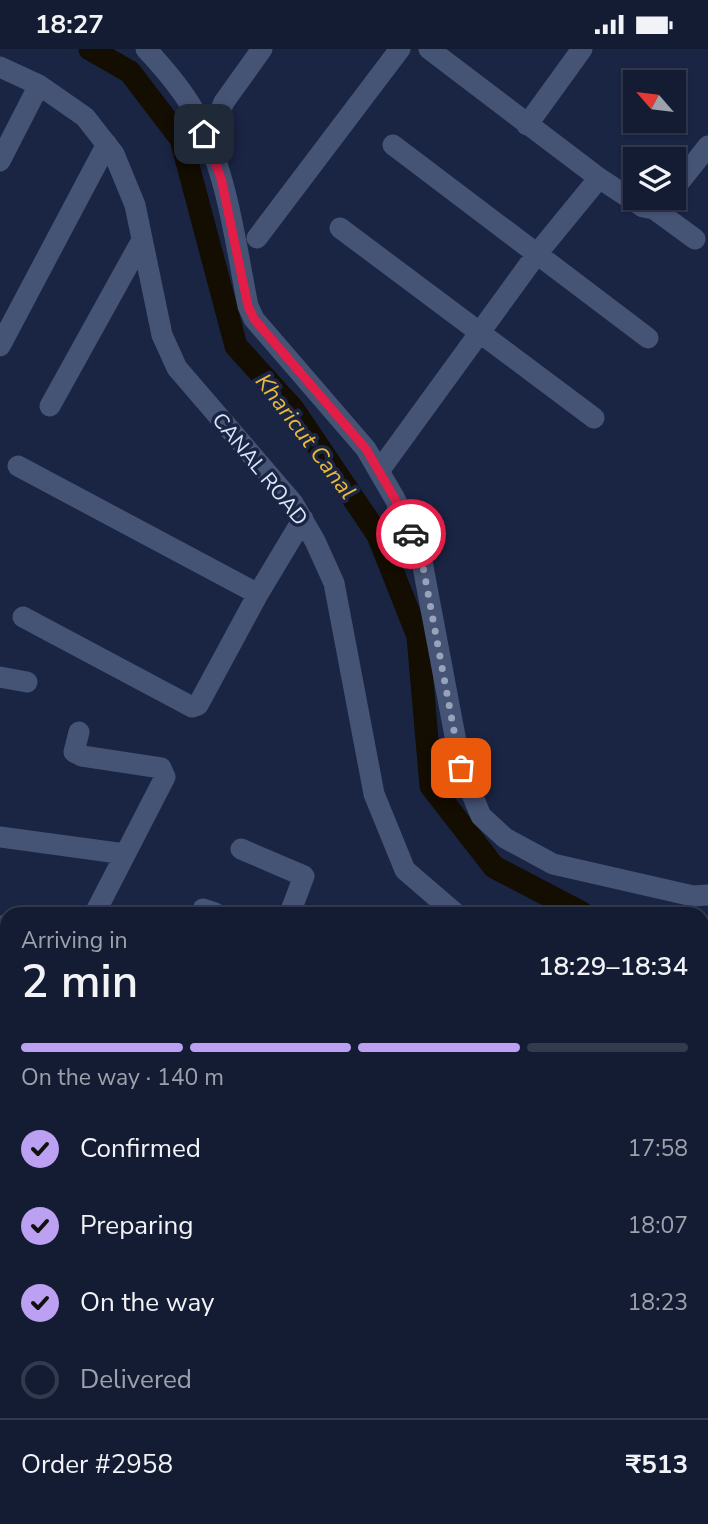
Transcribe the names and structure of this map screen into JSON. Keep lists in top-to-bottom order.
{
  "streets": {
    "street": ["CANAL ROAD"]
  },
  "water": ["Kharicut Canal"],
  "north": "top left",
  "page": {
    "status": "18:27",
    "heading": ["2 min", "Arriving in", "18:29–18:34"],
    "panel": ["Order #2958", "₹513"],
    "bar": "On the way · 140 m",
    "list": [
      ["Confirmed", "17:58"],
      ["Preparing", "18:07"],
      ["On the way", "18:23"],
      "Delivered"
    ]
  }
}
